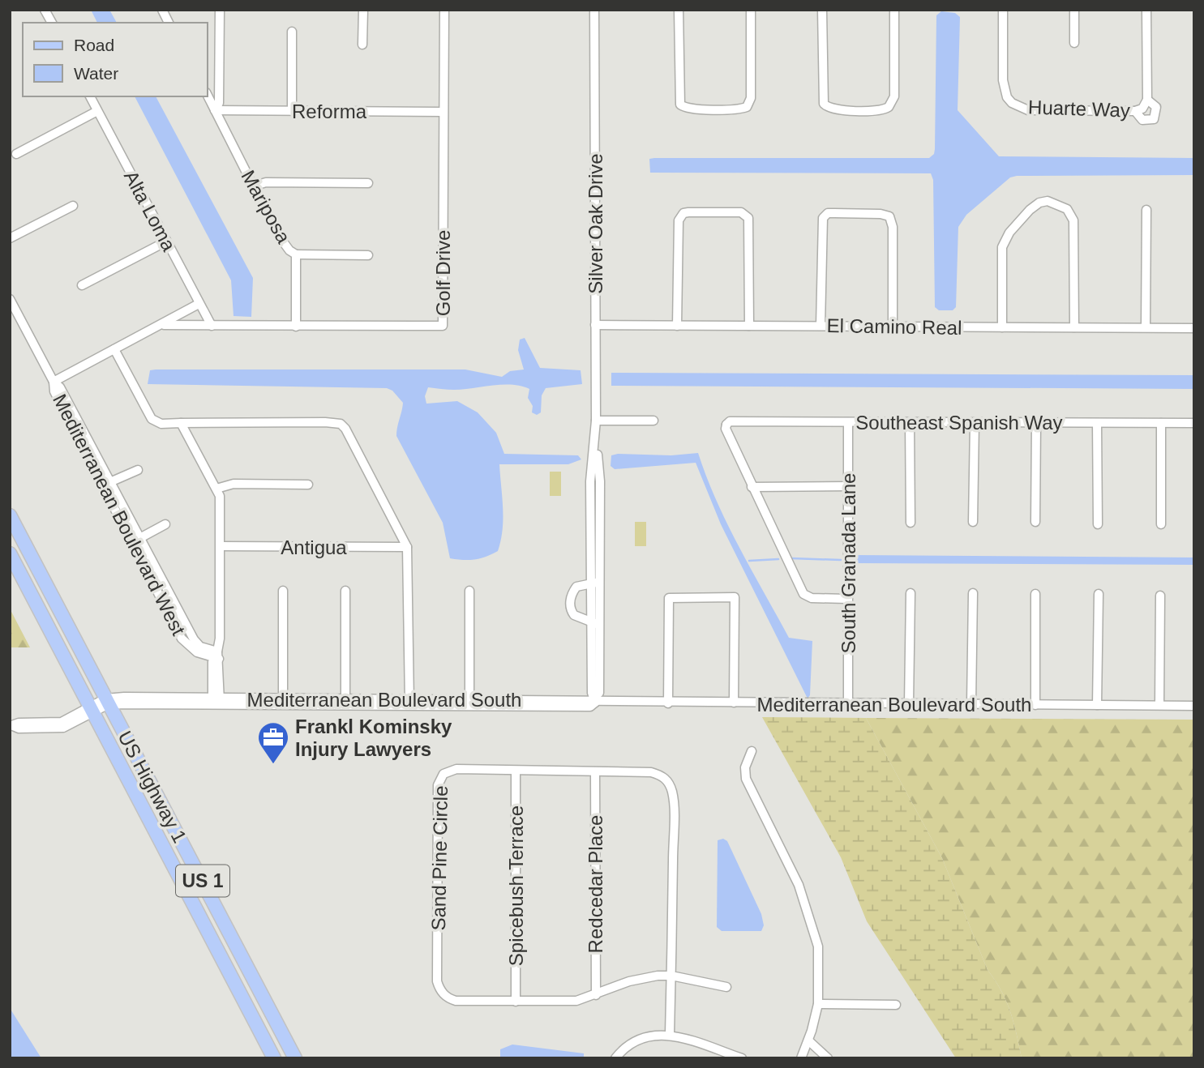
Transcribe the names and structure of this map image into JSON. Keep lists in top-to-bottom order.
{
  "streets": {
    "main road": ["US Highway 1", "US 1"],
    "street": [
      "Huarte Way",
      "Reforma",
      "Mariposa",
      "Alta Loma",
      "Silver Oak Drive",
      "Golf Drive",
      "El Camino Real",
      "Southeast Spanish Way",
      "Mediterranean Boulevard West",
      "Antigua",
      "South Granada Lane",
      "Mediterranean Boulevard South",
      "Sand Pine Circle",
      "Redcedar Place",
      "Spicebush Terrace"
    ]
  },
  "crossings": [
    ["Reforma", "Mariposa"],
    ["Reforma", "Golf Drive"],
    ["Mariposa", "Golf Drive"],
    ["Alta Loma", "Golf Drive"],
    ["Silver Oak Drive", "El Camino Real"],
    ["Silver Oak Drive", "Mediterranean Boulevard South"],
    ["Golf Drive", "Mediterranean Boulevard West"],
    ["Southeast Spanish Way", "South Granada Lane"],
    ["South Granada Lane", "Mediterranean Boulevard South"],
    ["Mediterranean Boulevard South", "US Highway 1"],
    ["Sand Pine Circle", "Redcedar Place"],
    ["Sand Pine Circle", "Spicebush Terrace"]
  ],
  "places": {
    "office": ["Frankl Kominsky Injury Lawyers"]
  },
  "legend": ["Road", "Water"]
}
